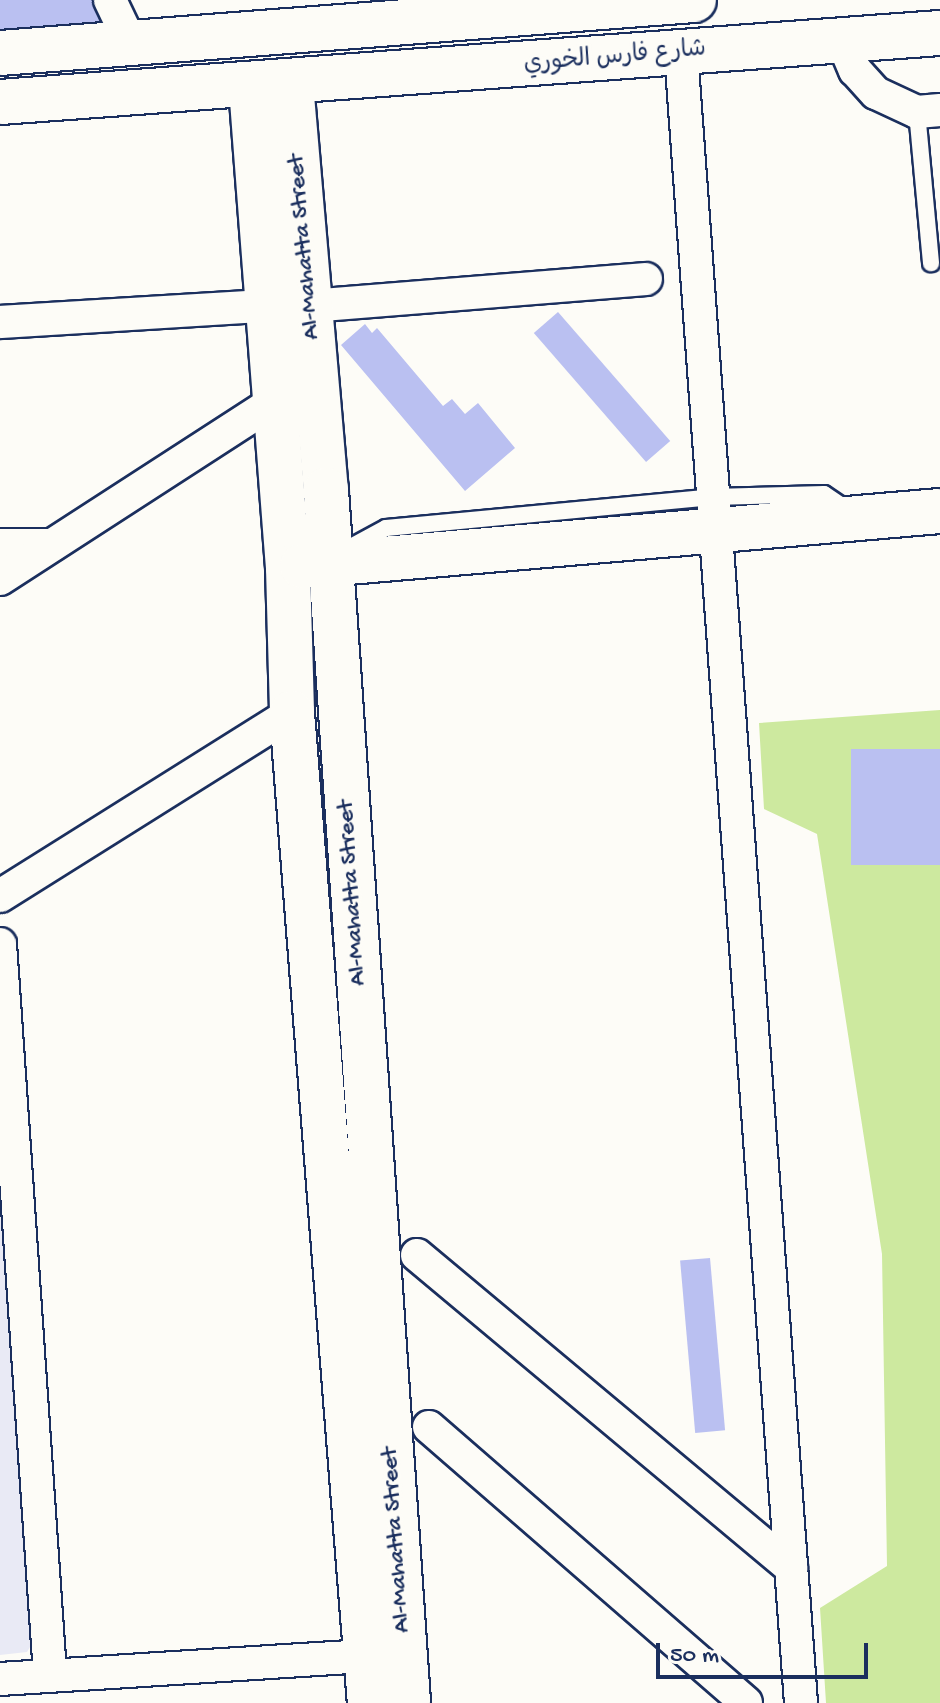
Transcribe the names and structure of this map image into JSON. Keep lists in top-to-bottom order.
{
  "streets": {
    "street": ["شارع فارس الخوري", "Al-Mahatta Street"]
  },
  "crossings": [
    ["شارع فارس الخوري", "Al-Mahatta Street"]
  ],
  "scale_bar": "50 m"
}
